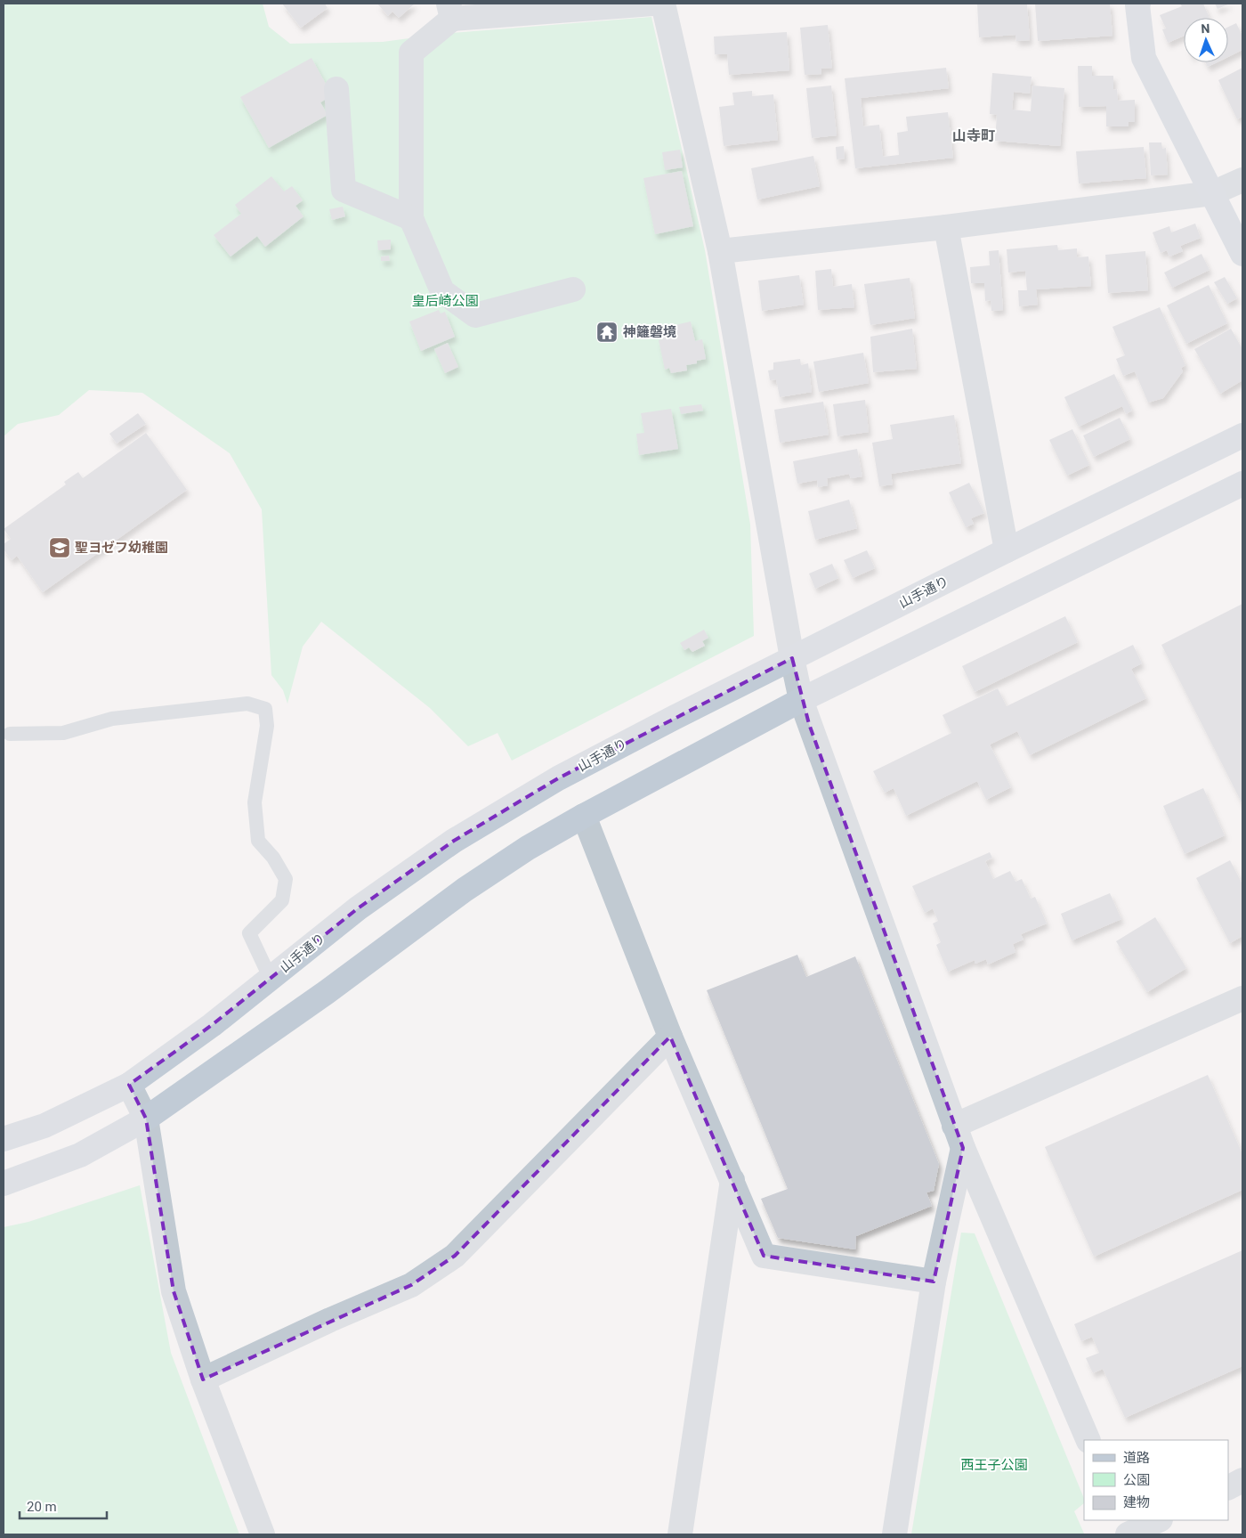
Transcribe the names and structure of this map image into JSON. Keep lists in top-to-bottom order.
{
  "streets": {
    "street": ["山手通り"]
  },
  "districts": ["山寺町"],
  "parks": ["皇后崎公園", "西王子公園"],
  "places": {
    "temple": ["神籬磐境"],
    "school or university": ["聖ヨゼフ幼稚園"]
  },
  "legend": ["道路", "公園", "建物"],
  "scale_bar": "20 m",
  "north": "top"
}
